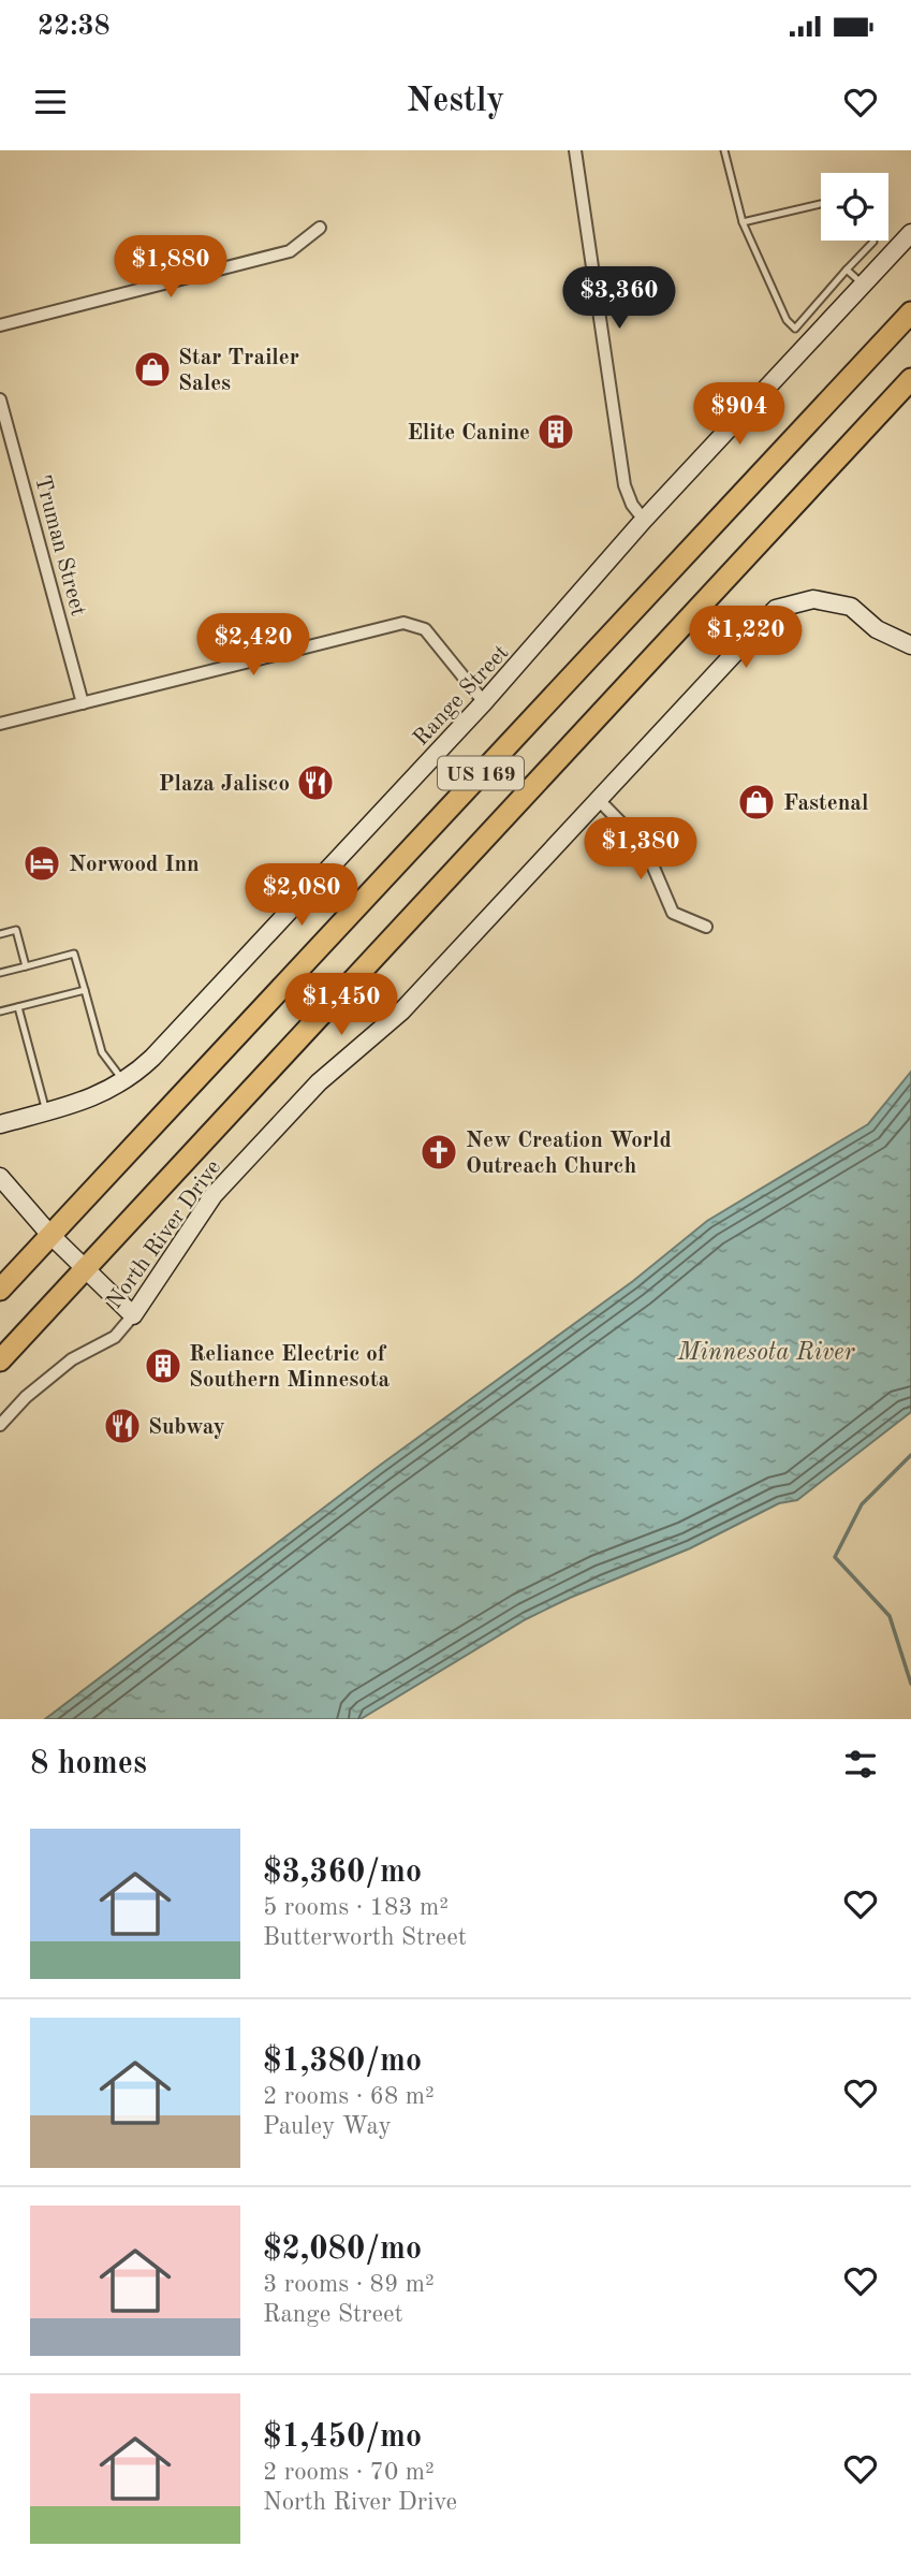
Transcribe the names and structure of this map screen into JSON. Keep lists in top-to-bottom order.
{
  "streets": {
    "highway": ["US 169"],
    "street": ["Truman Street", "Range Street", "North River Drive"]
  },
  "water": ["Minnesota River"],
  "places": {
    "shop": ["Star Trailer Sales", "Fastenal"],
    "building": ["Elite Canine", "Reliance Electric of Southern Minnesota"],
    "restaurant": ["Plaza Jalisco", "Subway"],
    "hotel": ["Norwood Inn"],
    "church": ["New Creation World Outreach Church"]
  },
  "page": {
    "status": "22:38",
    "header": "Nestly",
    "price": [
      "$1,880",
      "$3,360",
      "$904",
      "$1,220",
      "$2,420",
      "$1,380",
      "$2,080",
      "$1,450"
    ],
    "heading": "8 homes",
    "list": [
      {
        "name": "$3,360/mo",
        "note": "5 rooms · 183 m² · Butterworth Street"
      },
      {
        "name": "$1,380/mo",
        "note": "2 rooms · 68 m² · Pauley Way"
      },
      {
        "name": "$2,080/mo",
        "note": "3 rooms · 89 m² · Range Street"
      },
      {
        "name": "$1,450/mo",
        "note": "2 rooms · 70 m² · North River Drive"
      }
    ]
  }
}
